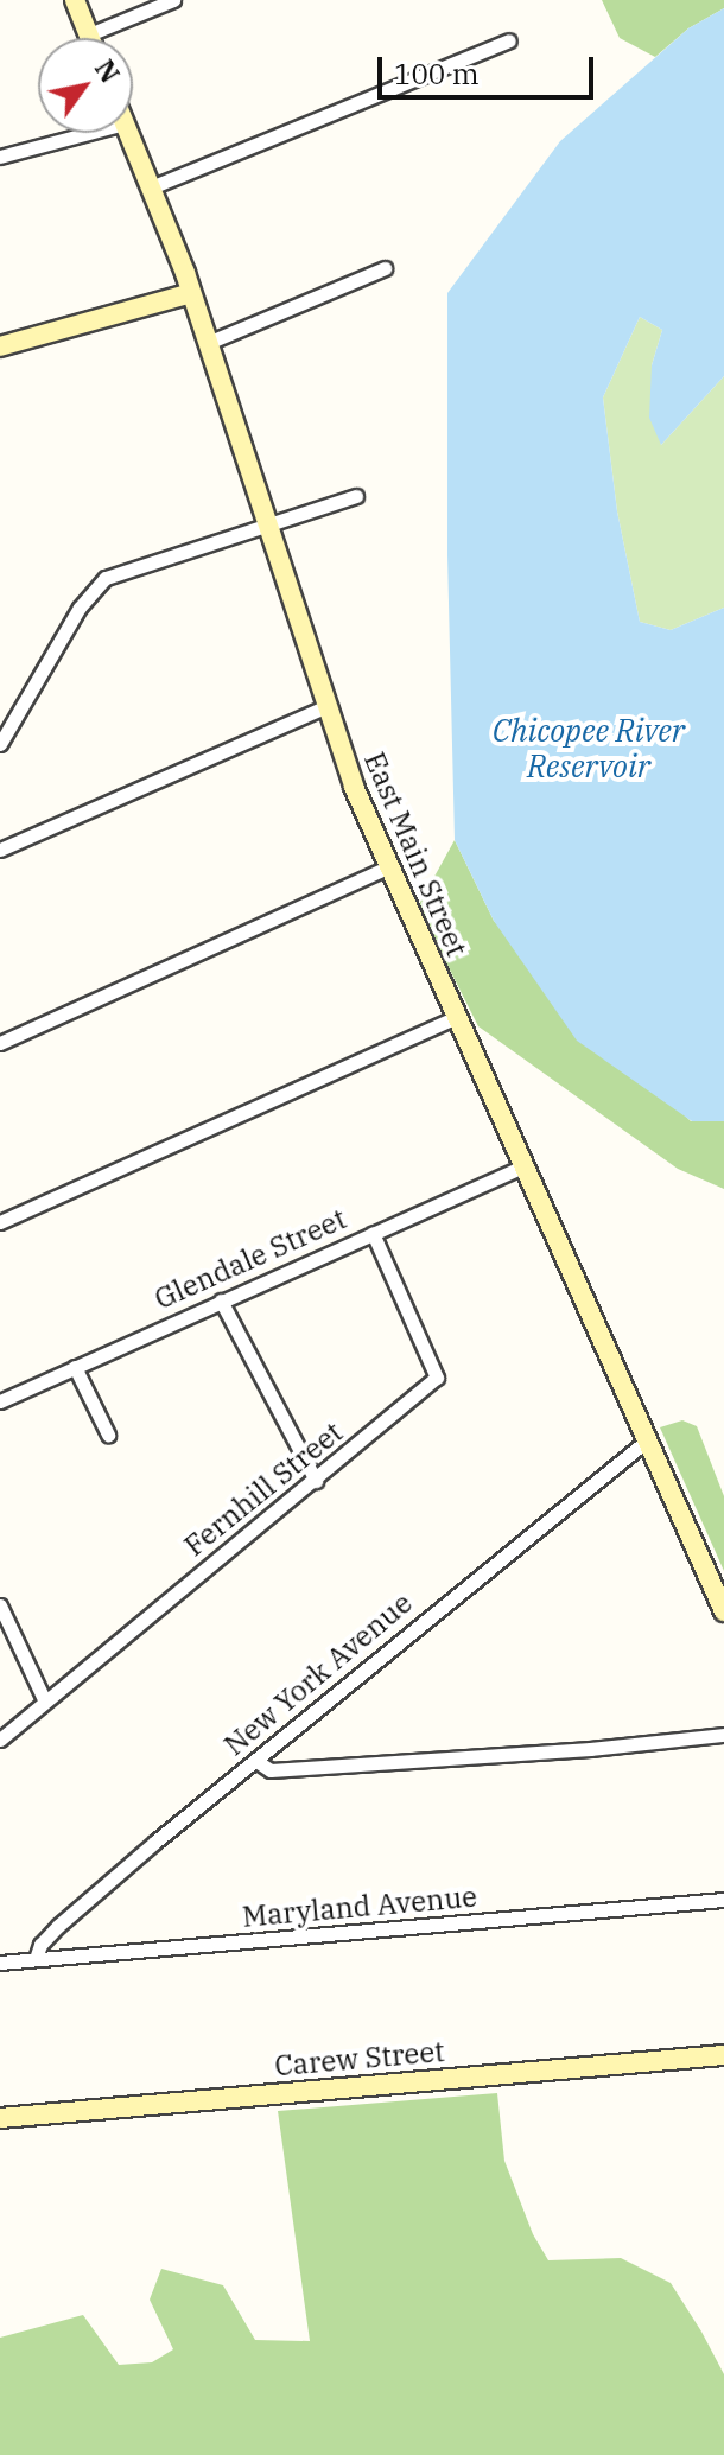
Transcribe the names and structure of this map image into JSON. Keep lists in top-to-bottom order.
{
  "streets": {
    "main road": ["East Main Street", "Carew Street"],
    "street": [
      "Glendale Street",
      "Fernhill Street",
      "New York Avenue",
      "Maryland Avenue"
    ]
  },
  "crossings": [
    ["East Main Street", "Glendale Street"],
    ["East Main Street", "New York Avenue"],
    ["Glendale Street", "Fernhill Street"],
    ["New York Avenue", "Maryland Avenue"]
  ],
  "water": ["Chicopee River Reservoir"],
  "scale_bar": "100 m",
  "north": "top right"
}
